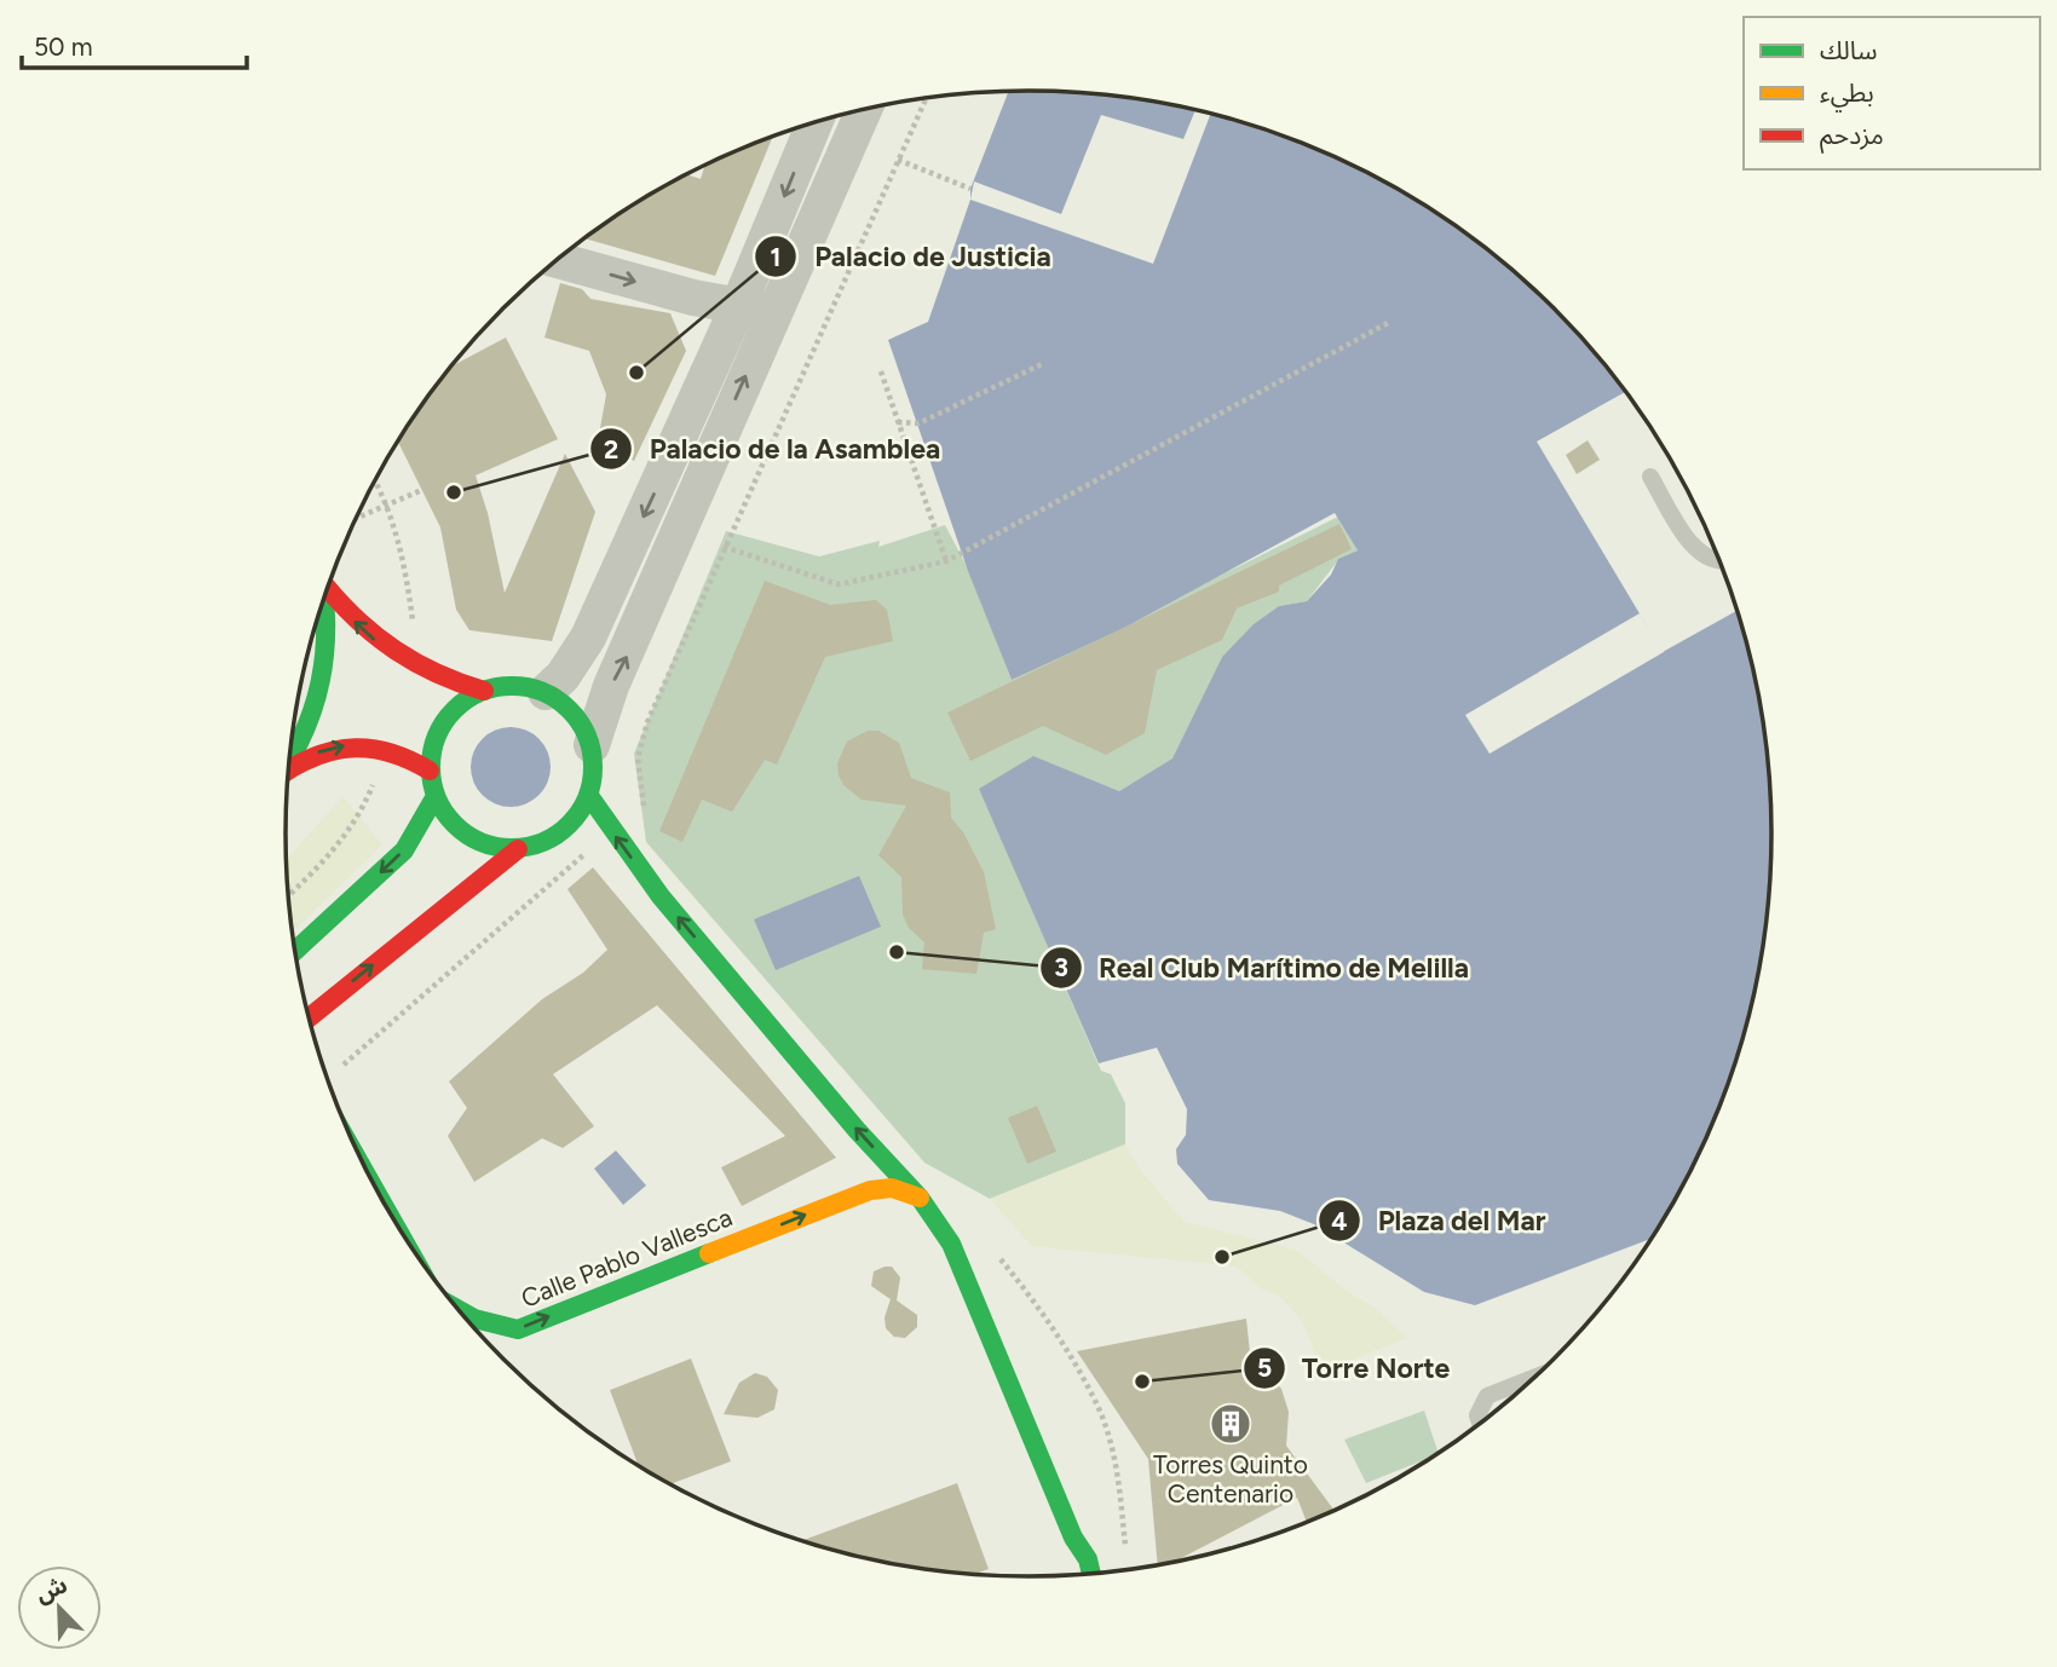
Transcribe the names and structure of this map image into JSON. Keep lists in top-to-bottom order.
{
  "streets": {
    "street": ["Calle Pablo Vallesca"]
  },
  "one_way": ["Calle Pablo Vallesca"],
  "places": {
    "other": [
      "Palacio de Justicia",
      "Palacio de la Asamblea",
      "Real Club Marítimo de Melilla",
      "Plaza del Mar",
      "Torre Norte"
    ],
    "building": ["Torres Quinto Centenario"]
  },
  "legend": ["سالك", "بطيء", "مزدحم"],
  "scale_bar": "50 m",
  "north": "top left"
}
